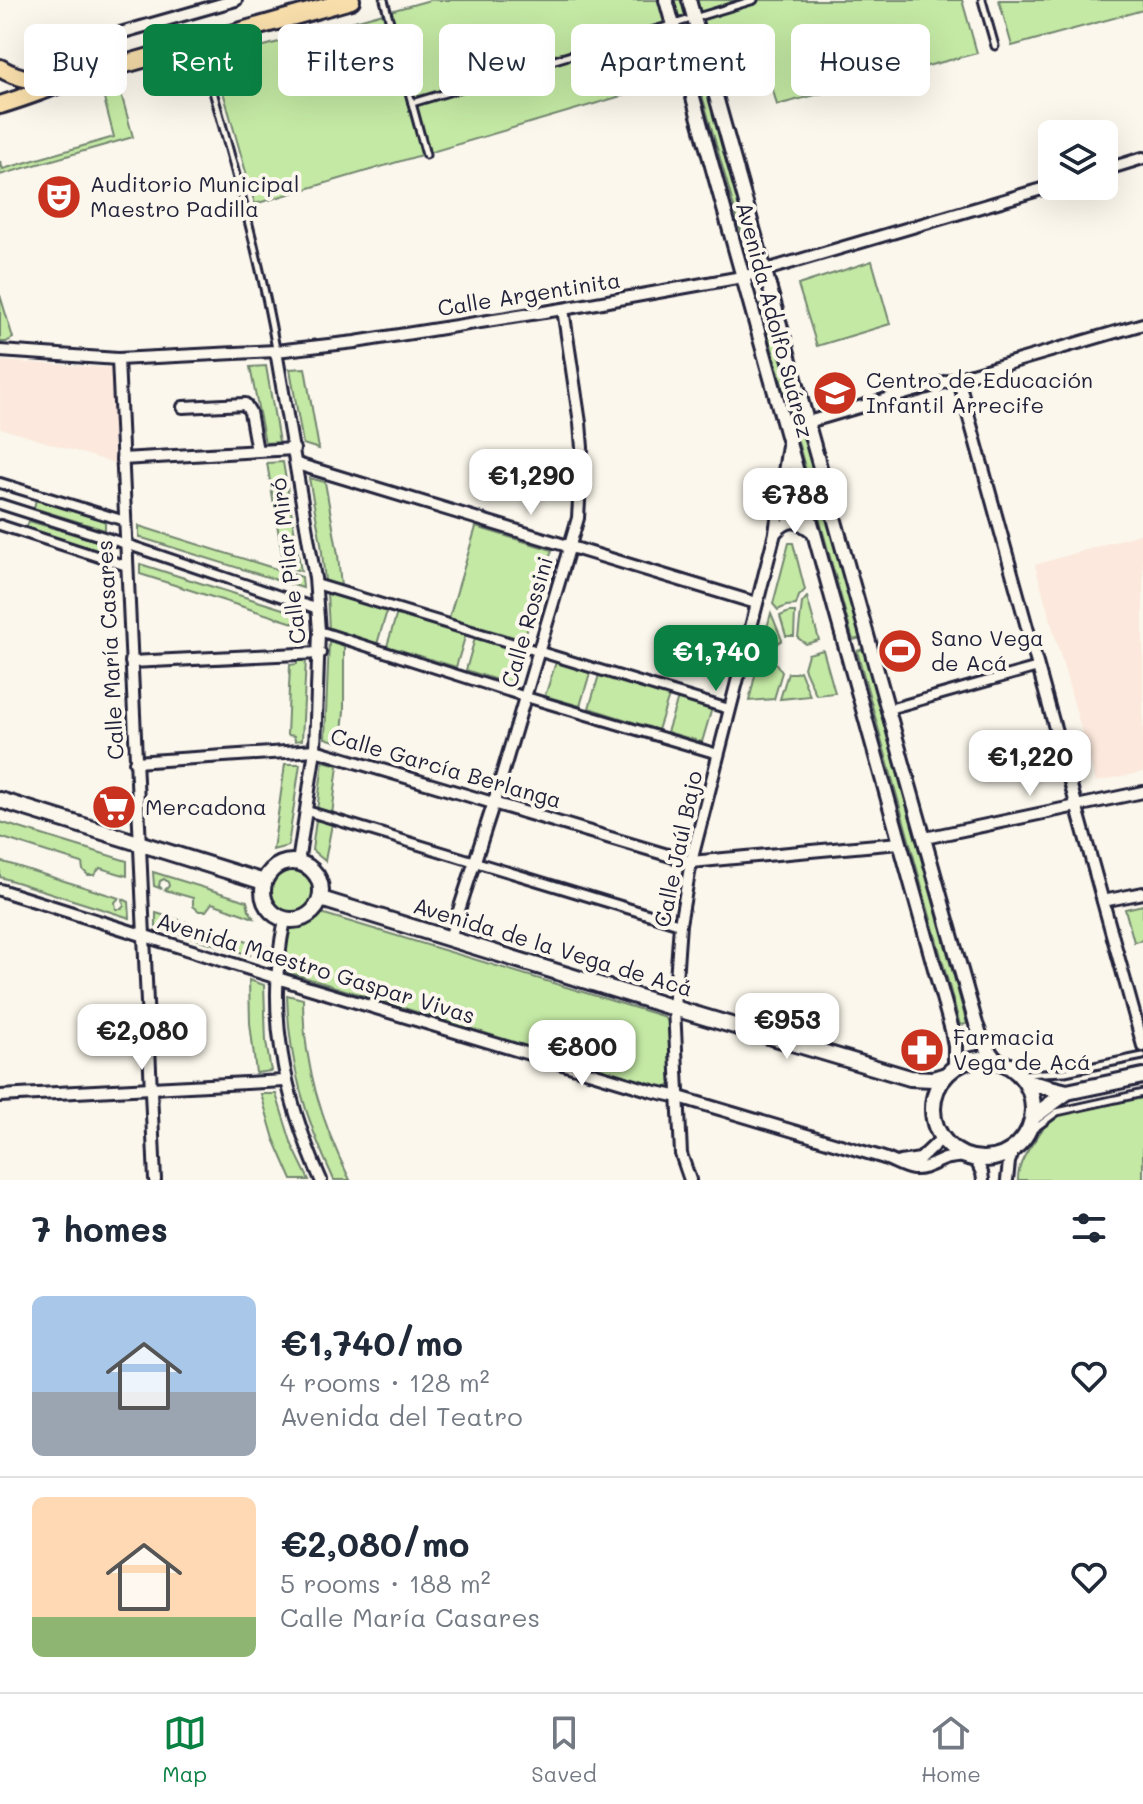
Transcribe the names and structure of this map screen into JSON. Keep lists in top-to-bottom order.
{
  "streets": {
    "main road": ["Avenida de la Vega de Acá"],
    "street": [
      "Calle Argentinita",
      "Avenida Adolfo Suárez",
      "Calle Pilar Miró",
      "Calle Rossini",
      "Calle María Casares",
      "Calle García Berlanga",
      "Calle Jaúl Bajo",
      "Avenida Maestro Gaspar Vivas"
    ]
  },
  "crossings": [
    ["Calle Argentinita", "Avenida Adolfo Suárez"],
    ["Calle Argentinita", "Calle Pilar Miró"],
    ["Calle Argentinita", "Calle Rossini"],
    ["Calle Argentinita", "Calle María Casares"],
    ["Avenida Adolfo Suárez", "Calle Jaúl Bajo"],
    ["Avenida Adolfo Suárez", "Avenida de la Vega de Acá"],
    ["Avenida Adolfo Suárez", "Avenida Maestro Gaspar Vivas"],
    ["Calle Pilar Miró", "Calle García Berlanga"],
    ["Calle Pilar Miró", "Avenida de la Vega de Acá"],
    ["Calle Rossini", "Calle García Berlanga"],
    ["Calle Rossini", "Avenida de la Vega de Acá"],
    ["Calle María Casares", "Calle García Berlanga"],
    ["Calle María Casares", "Avenida Maestro Gaspar Vivas"],
    ["Calle García Berlanga", "Calle Jaúl Bajo"],
    ["Calle Jaúl Bajo", "Avenida de la Vega de Acá"],
    ["Calle Jaúl Bajo", "Avenida Maestro Gaspar Vivas"],
    ["Avenida de la Vega de Acá", "Avenida Maestro Gaspar Vivas"]
  ],
  "places": {
    "theatre": ["Auditorio Municipal Maestro Padilla"],
    "school or university": ["Centro de Educación Infantil Arrecife"],
    "sports": ["Sano Vega de Acá"],
    "supermarket": ["Mercadona"],
    "pharmacy": ["Farmacia Vega de Acá"]
  },
  "page": {
    "chip": [
      "Buy",
      "Rent",
      "Filters",
      "New",
      "Apartment",
      "House"
    ],
    "price": [
      "€1,290",
      "€788",
      "€1,740",
      "€1,220",
      "€953",
      "€2,080",
      "€800"
    ],
    "heading": "7 homes",
    "list": [
      {
        "name": "€1,740/mo",
        "note": "4 rooms · 128 m² · Avenida del Teatro"
      },
      {
        "name": "€2,080/mo",
        "note": "5 rooms · 188 m² · Calle María Casares"
      }
    ],
    "tabs": ["Map", "Saved", "Home"]
  }
}
